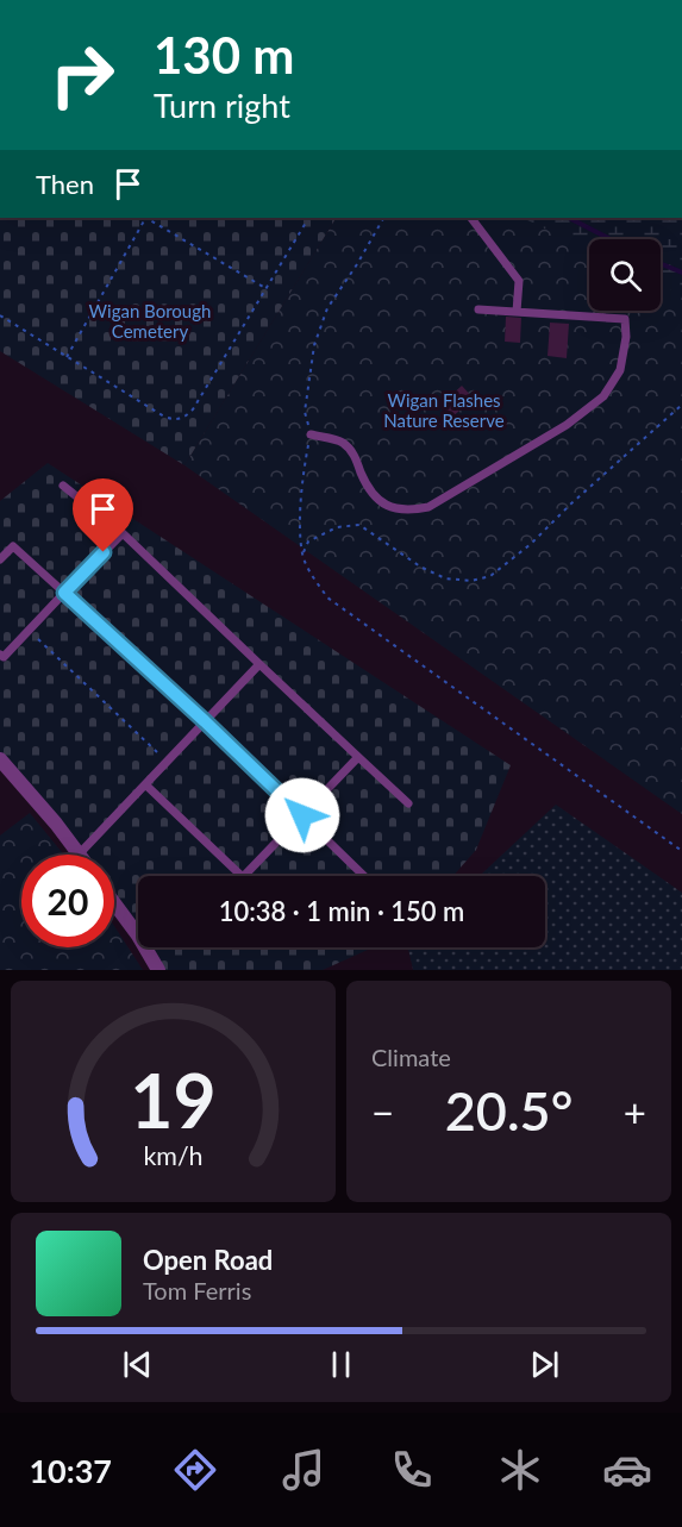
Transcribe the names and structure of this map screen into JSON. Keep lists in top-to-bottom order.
{
  "parks": ["Wigan Borough Cemetery", "Wigan Flashes Nature Reserve"],
  "page": {
    "turn": ["130 m", "Turn right"],
    "then": "Then",
    "limit": "20",
    "trip": "10:38 · 1 min · 150 m",
    "tile": "Climate",
    "heat": ["−", "20.5°", "+"],
    "song": ["Open Road", "Tom Ferris"],
    "tabs": "10:37",
    "gauge": ["19", "km/h"]
  }
}
